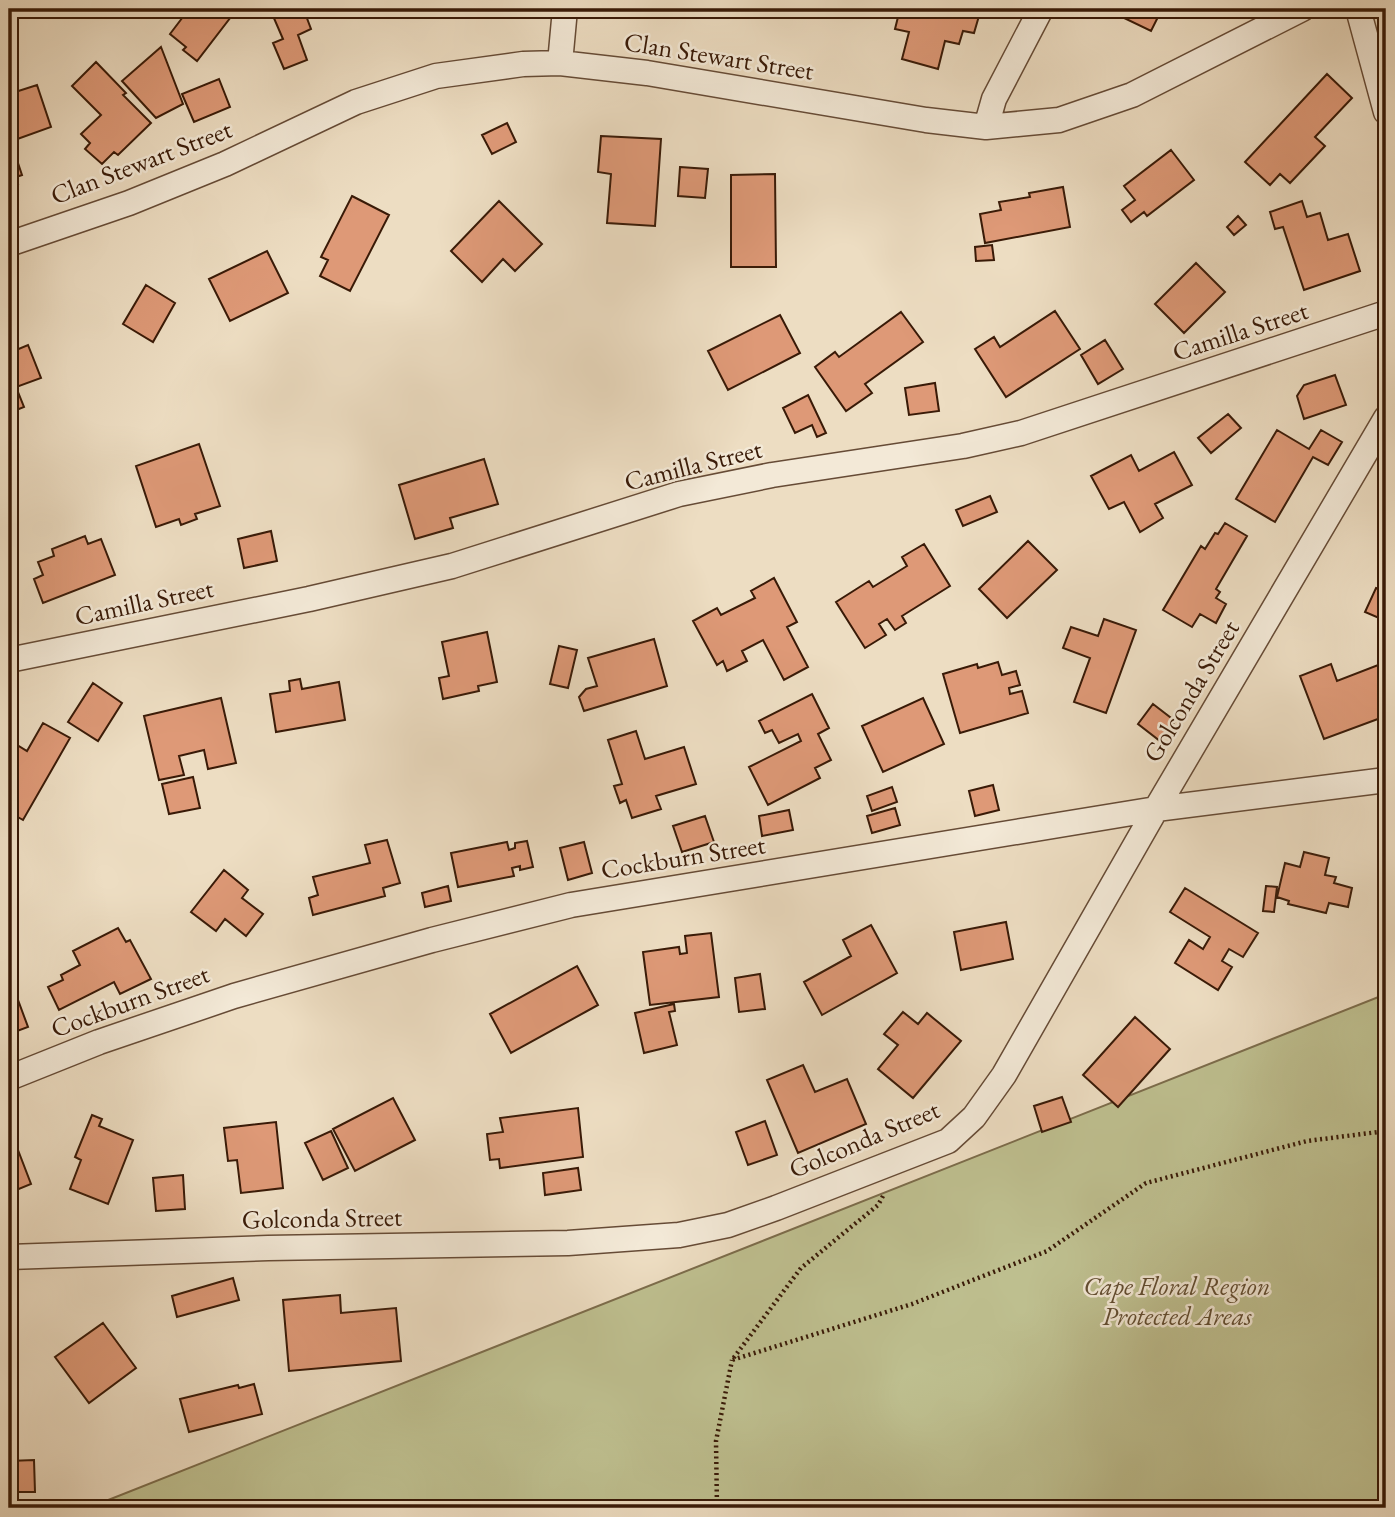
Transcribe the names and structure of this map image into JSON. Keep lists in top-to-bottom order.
{
  "streets": {
    "street": [
      "Clan Stewart Street",
      "Camilla Street",
      "Golconda Street",
      "Cockburn Street"
    ]
  },
  "crossings": [
    ["Golconda Street", "Cockburn Street"]
  ],
  "parks": ["Cape Floral Region Protected Areas"]
}
